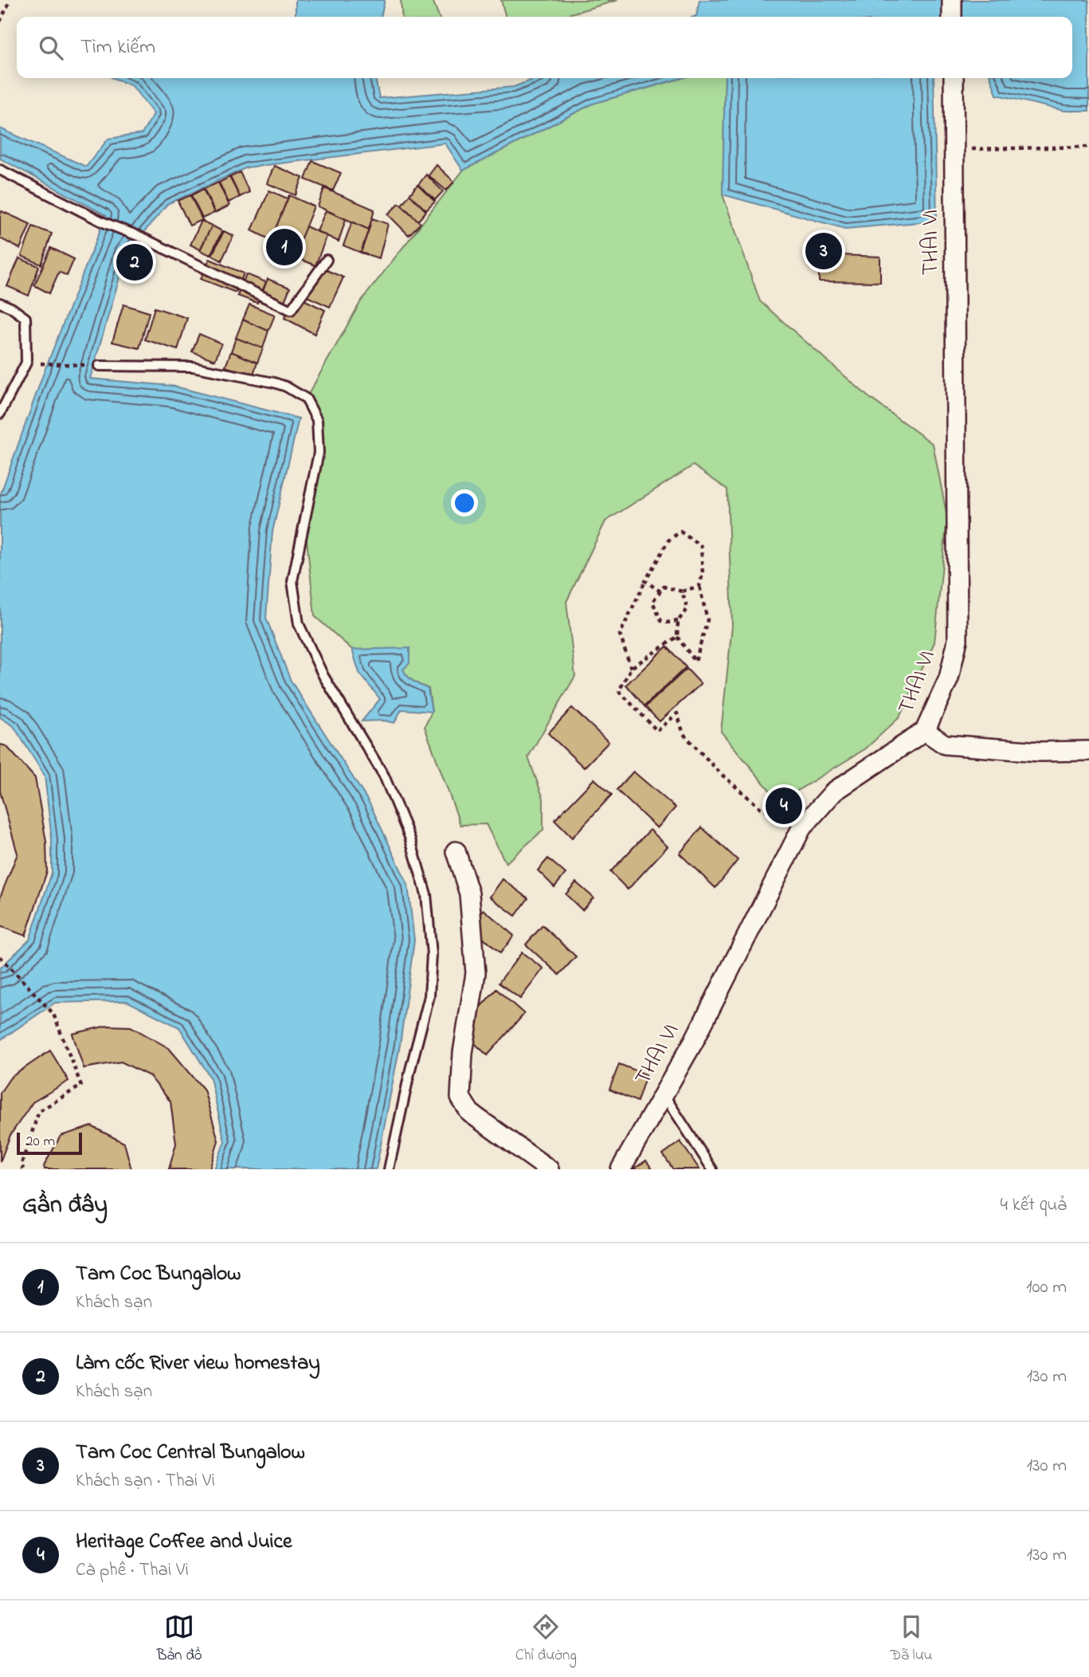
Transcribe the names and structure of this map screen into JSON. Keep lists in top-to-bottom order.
{
  "streets": {
    "street": ["THAI VI"]
  },
  "scale_bar": "20 m",
  "page": {
    "search": "Tìm kiếm",
    "pins": [
      "1",
      "3",
      "2",
      "4"
    ],
    "scale": "20 m",
    "heading": ["Gần đây", "4 kết quả"],
    "list": [
      {
        "mark": "1",
        "name": "Tam Coc Bungalow",
        "note": "Khách sạn",
        "value": "100 m"
      },
      {
        "mark": "2",
        "name": "Làm cốc River view homestay",
        "note": "Khách sạn",
        "value": "130 m"
      },
      {
        "mark": "3",
        "name": "Tam Coc Central Bungalow",
        "note": "Khách sạn · Thai Vi",
        "value": "130 m"
      },
      {
        "mark": "4",
        "name": "Heritage Coffee and Juice",
        "note": "Cà phê · Thai Vi",
        "value": "130 m"
      }
    ],
    "nav": ["Bản đồ", "Chỉ đường", "Đã lưu"]
  }
}
